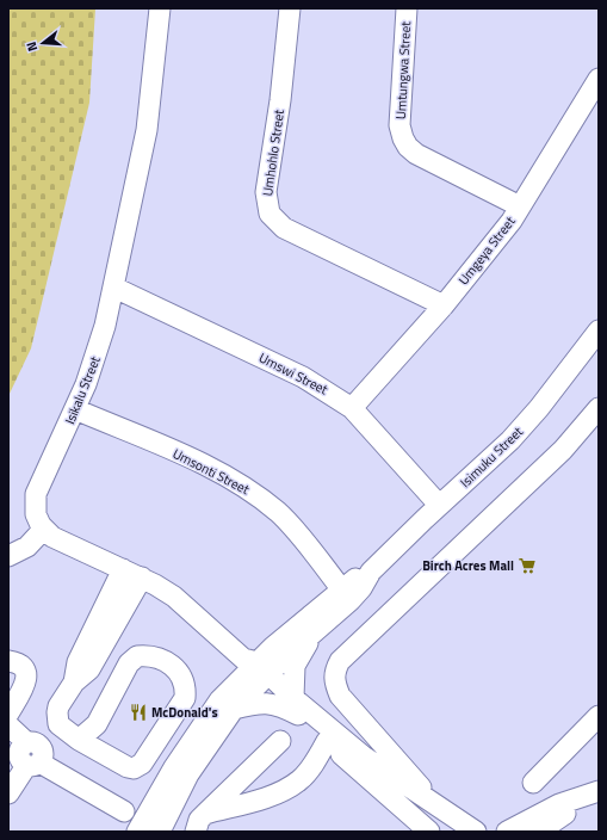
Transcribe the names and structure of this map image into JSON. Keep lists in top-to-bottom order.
{
  "streets": {
    "street": [
      "Umtungwa Street",
      "Umhohlo Street",
      "Umgeya Street",
      "Umswi Street",
      "Isikalu Street",
      "Isimuku Street",
      "Umsonti Street"
    ]
  },
  "crossings": [
    ["Umtungwa Street", "Umgeya Street"],
    ["Umhohlo Street", "Umgeya Street"],
    ["Umgeya Street", "Umswi Street"],
    ["Umswi Street", "Isikalu Street"],
    ["Umswi Street", "Isimuku Street"],
    ["Isikalu Street", "Umsonti Street"],
    ["Isimuku Street", "Umsonti Street"]
  ],
  "places": {
    "supermarket": ["Birch Acres Mall"],
    "restaurant": ["McDonald's"]
  },
  "north": "left"
}
